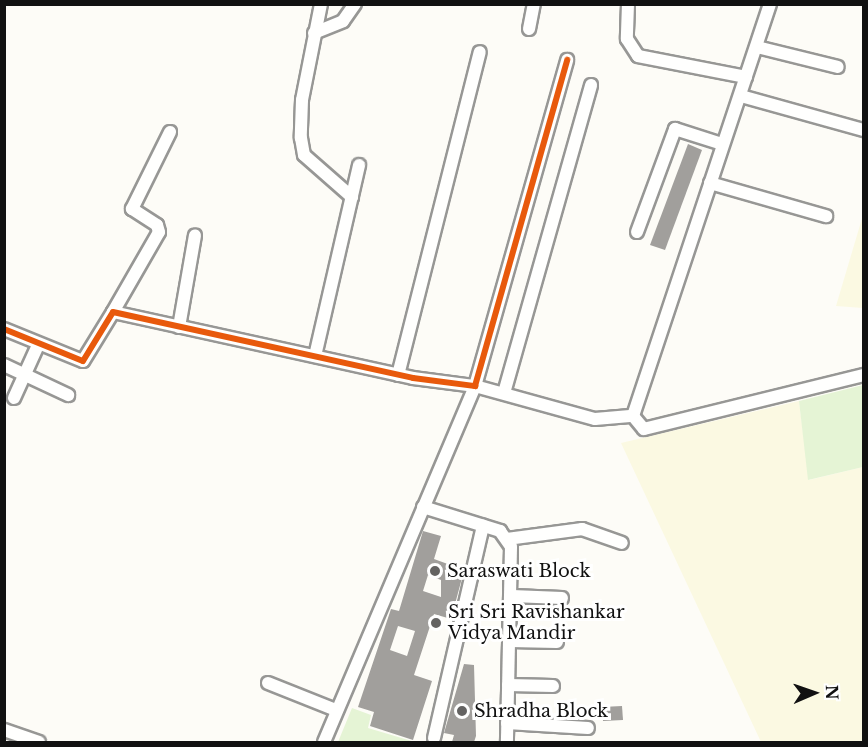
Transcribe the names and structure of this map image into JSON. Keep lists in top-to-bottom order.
{
  "places": ["Saraswati Block", "Sri Sri Ravishankar Vidya Mandir", "Shradha Block"],
  "north": "right"
}
